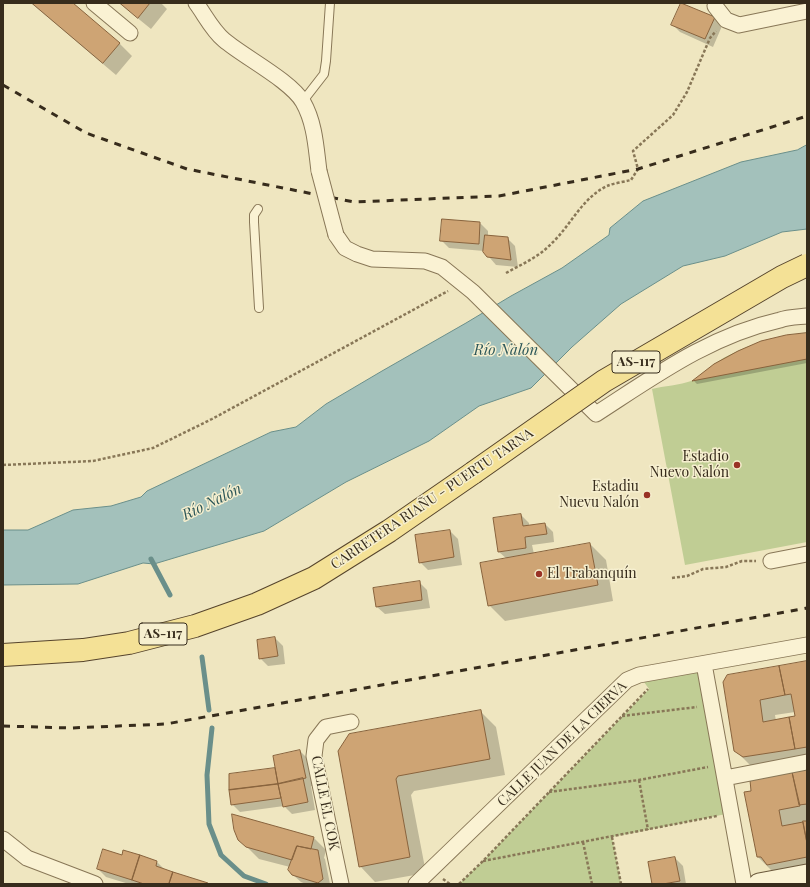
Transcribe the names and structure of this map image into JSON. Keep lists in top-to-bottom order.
{
  "streets": {
    "main road": ["AS-117", "CARRETERA RIAÑU - PUERTU TARNA"],
    "street": ["CALLE JUAN DE LA CIERVA", "CALLE EL COK"]
  },
  "water": ["Río Nalón"],
  "places": ["Estadio Nuevo Nalón", "Estadiu Nuevu Nalón", "El Trabanquín"]
}
